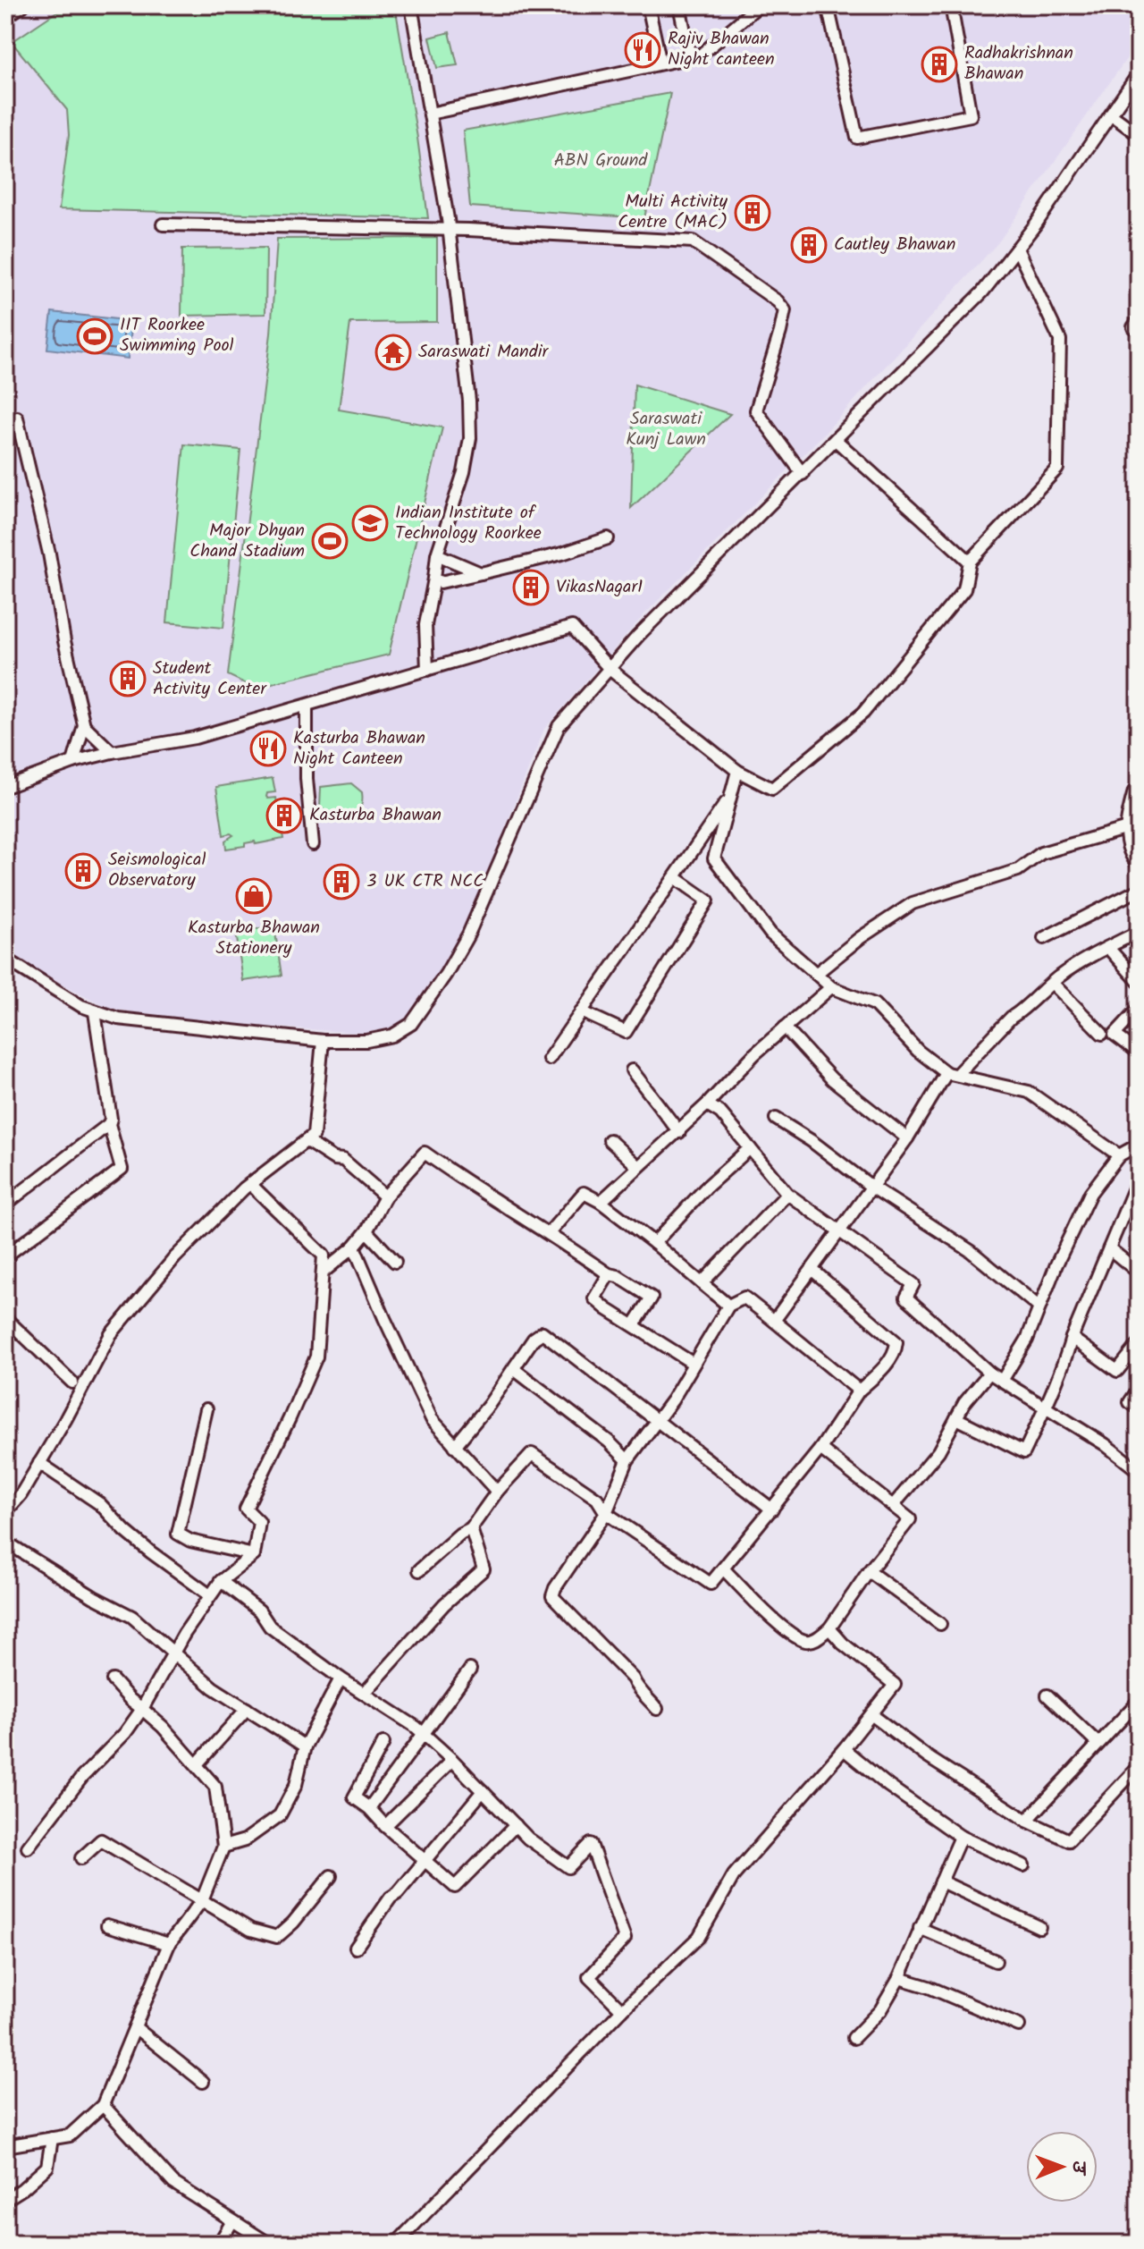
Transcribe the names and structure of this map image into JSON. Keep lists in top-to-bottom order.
{
  "parks": ["ABN Ground", "Saraswati Kunj Lawn"],
  "places": {
    "restaurant": ["Rajiv Bhawan Night canteen", "Kasturba Bhawan Night Canteen"],
    "building": [
      "Radhakrishnan Bhawan",
      "Multi Activity Centre (MAC)",
      "Cautley Bhawan",
      "VikasNagar1",
      "Student Activity Center",
      "Kasturba Bhawan",
      "Seismological Observatory",
      "3 UK CTR NCC"
    ],
    "sports": ["IIT Roorkee Swimming Pool", "Major Dhyan Chand Stadium"],
    "temple": ["Saraswati Mandir"],
    "school or university": ["Indian Institute of Technology Roorkee"],
    "shop": ["Kasturba Bhawan Stationery"]
  },
  "north": "right"
}
